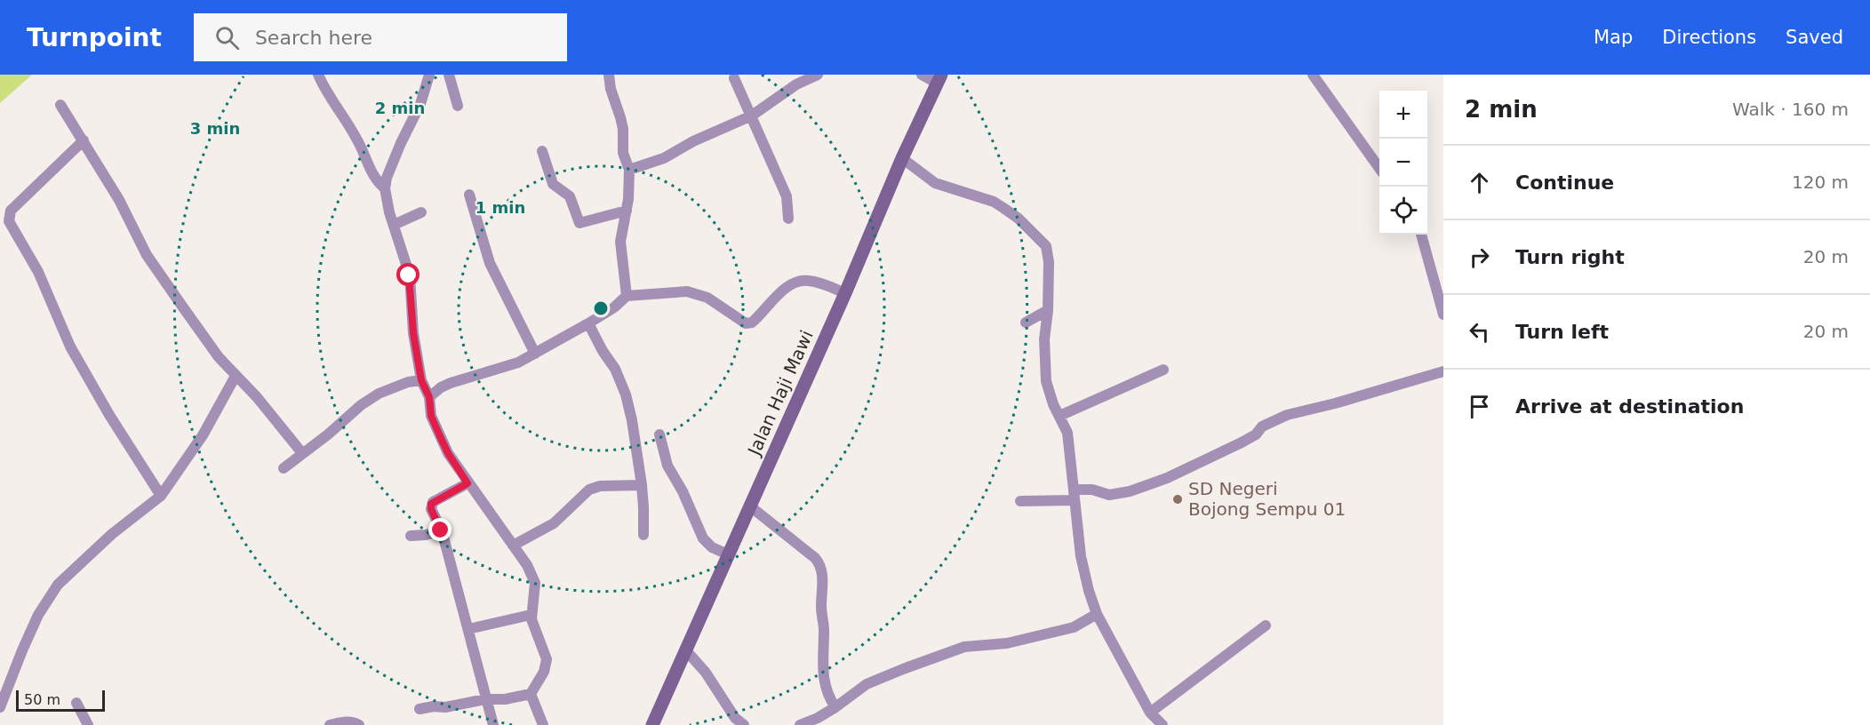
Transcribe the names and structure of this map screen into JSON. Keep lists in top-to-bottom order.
{
  "streets": {
    "street": ["Jalan Haji Mawi"]
  },
  "places": ["SD Negeri Bojong Sempu 01"],
  "scale_bar": "50 m",
  "page": {
    "header": "Turnpoint",
    "search": "Search here",
    "nav": ["Map", "Directions", "Saved"],
    "heading": ["2 min", "Walk · 160 m"],
    "map_buttons": ["+", "−"],
    "list": [
      ["Continue", "120 m"],
      ["Turn right", "20 m"],
      ["Turn left", "20 m"],
      "Arrive at destination"
    ],
    "scale": "50 m"
  },
  "rings": ["2 min", "3 min", "1 min"]
}
